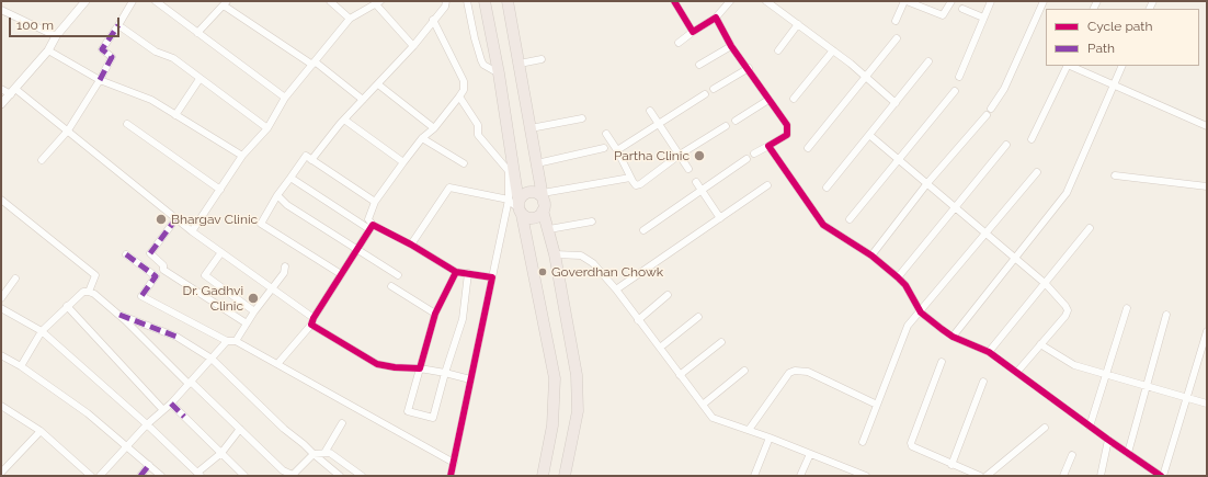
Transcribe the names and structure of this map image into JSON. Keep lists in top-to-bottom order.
{
  "places": [
    "Partha Clinic",
    "Bhargav Clinic",
    "Goverdhan Chowk",
    "Dr. Gadhvi Clinic"
  ],
  "legend": ["Cycle path", "Path"],
  "scale_bar": "100 m"
}
